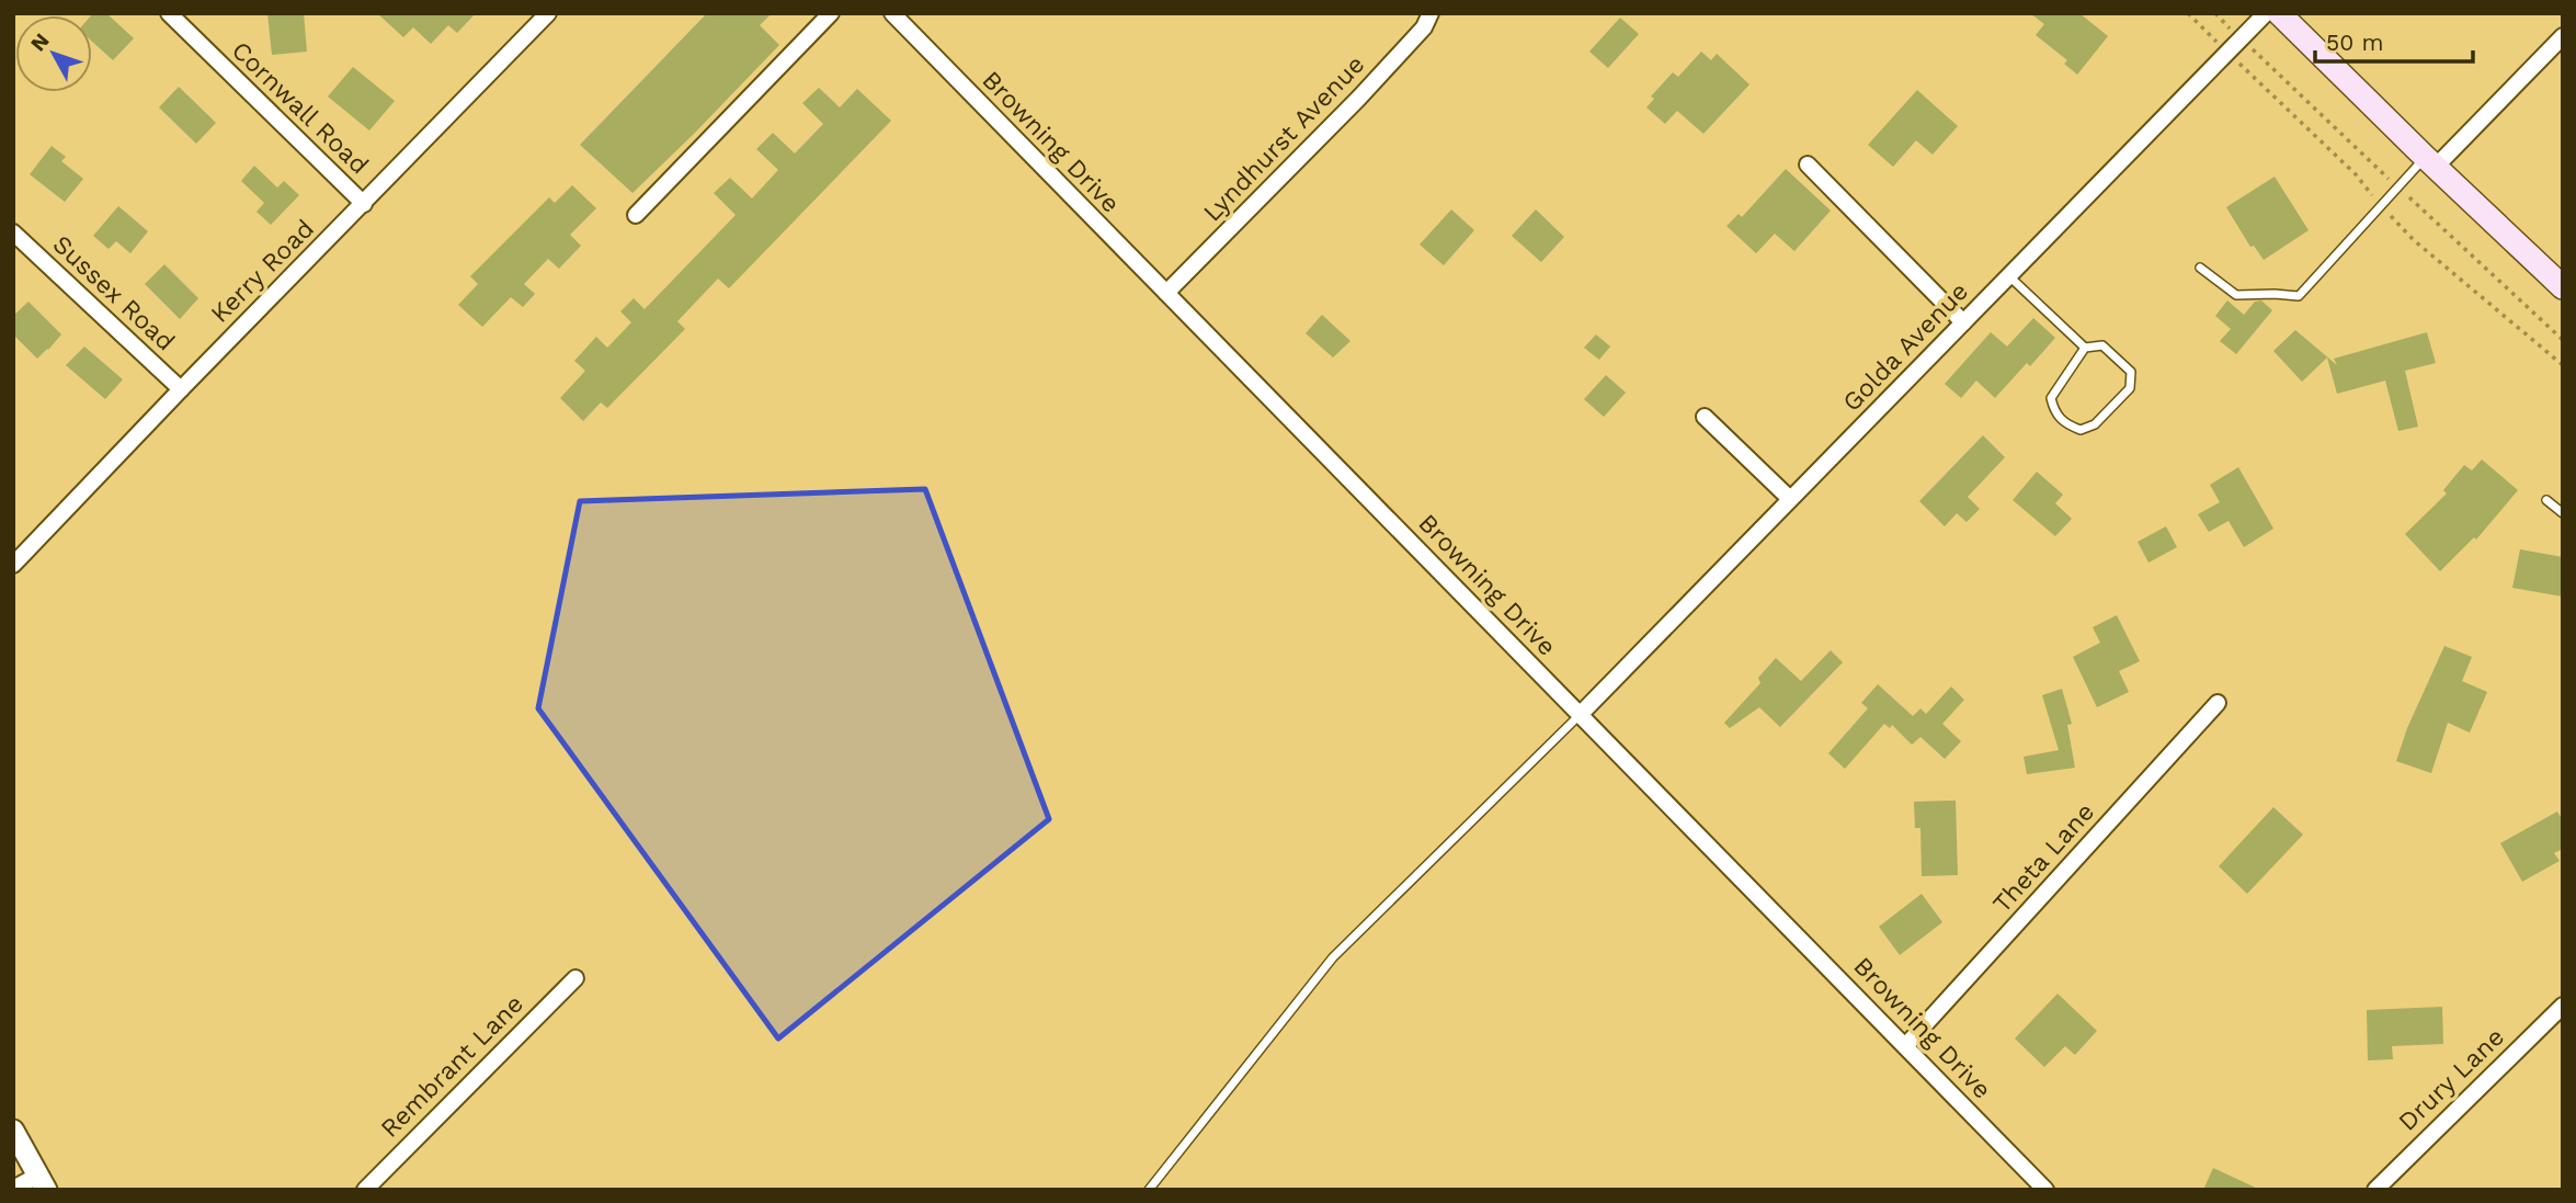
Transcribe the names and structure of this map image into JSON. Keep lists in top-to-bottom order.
{
  "streets": {
    "street": [
      "Cornwall Road",
      "Lyndhurst Avenue",
      "Browning Drive",
      "Kerry Road",
      "Sussex Road",
      "Golda Avenue",
      "Theta Lane",
      "Rembrant Lane",
      "Drury Lane"
    ]
  },
  "crossings": [
    ["Cornwall Road", "Kerry Road"],
    ["Lyndhurst Avenue", "Browning Drive"],
    ["Browning Drive", "Golda Avenue"],
    ["Browning Drive", "Theta Lane"],
    ["Kerry Road", "Sussex Road"]
  ],
  "scale_bar": "50 m",
  "north": "top left"
}
